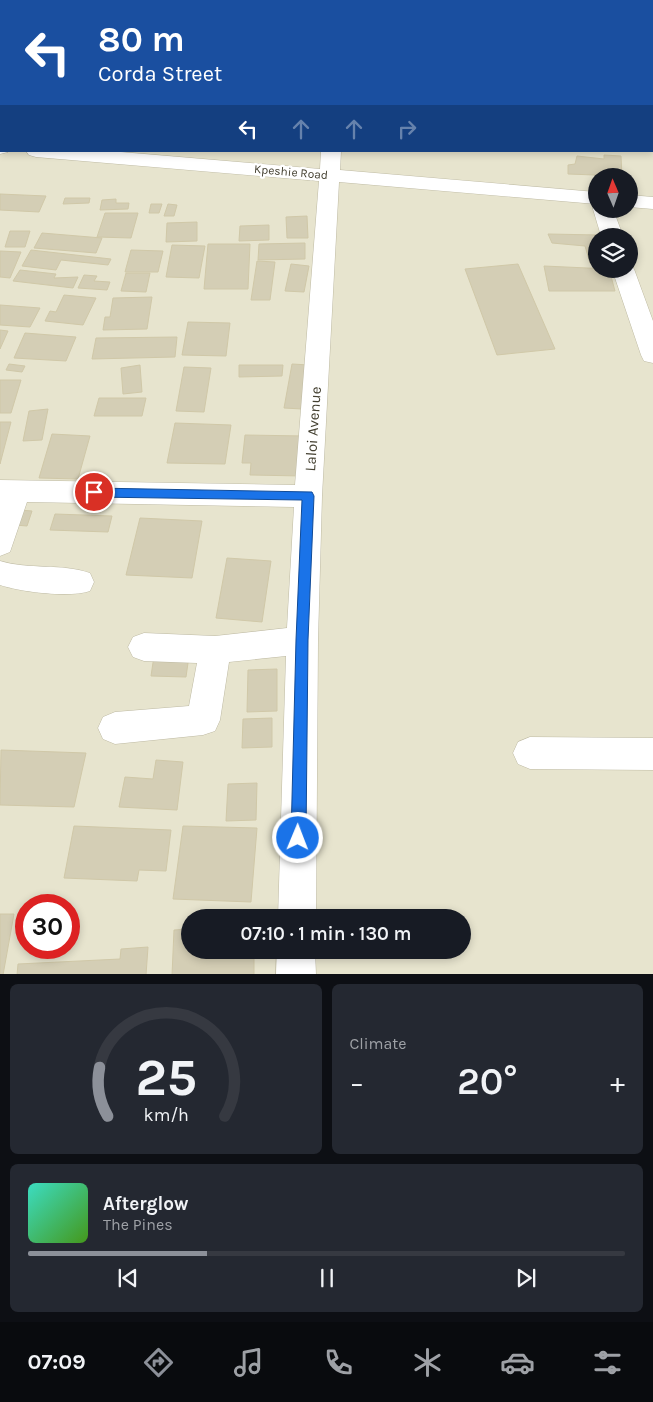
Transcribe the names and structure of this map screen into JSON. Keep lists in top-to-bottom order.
{
  "streets": {
    "street": ["Kpeshie Road", "Laloi Avenue"]
  },
  "crossings": [
    ["Kpeshie Road", "Laloi Avenue"]
  ],
  "north": "top",
  "page": {
    "turn": ["80 m", "Corda Street"],
    "limit": "30",
    "trip": "07:10 · 1 min · 130 m",
    "tile": "Climate",
    "heat": ["−", "20°", "+"],
    "song": ["Afterglow", "The Pines"],
    "tabs": "07:09",
    "gauge": ["25", "km/h"]
  }
}
